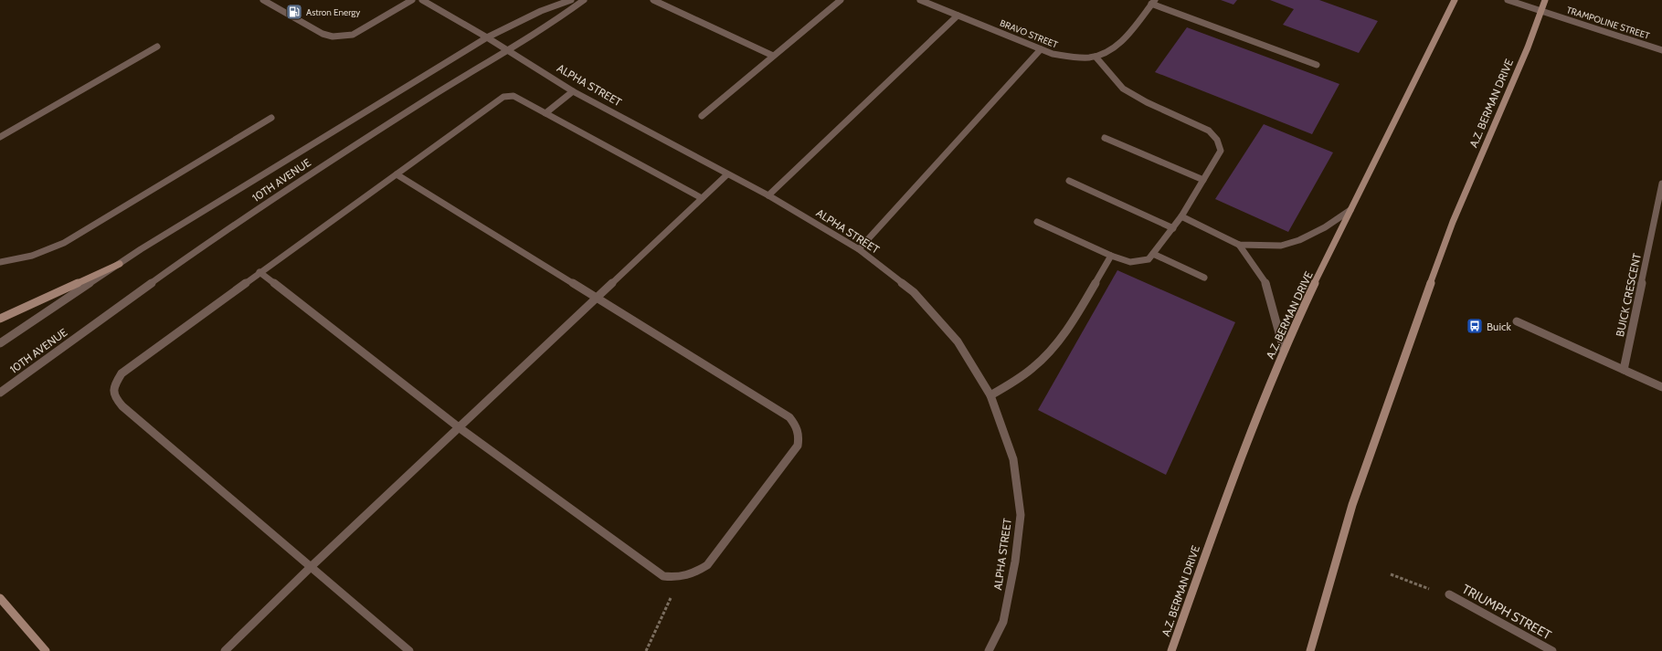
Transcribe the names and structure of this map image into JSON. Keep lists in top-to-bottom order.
{
  "streets": {
    "main road": ["A.Z. BERMAN DRIVE"],
    "street": [
      "TRAMPOLINE STREET",
      "BRAVO STREET",
      "ALPHA STREET",
      "10TH AVENUE",
      "BUICK CRESCENT",
      "TRIUMPH STREET"
    ]
  },
  "crossings": [
    ["TRAMPOLINE STREET", "A.Z. BERMAN DRIVE"],
    ["ALPHA STREET", "10TH AVENUE"]
  ],
  "places": {
    "fuel station": ["Astron Energy"],
    "bus stop": ["Buick"]
  }
}
